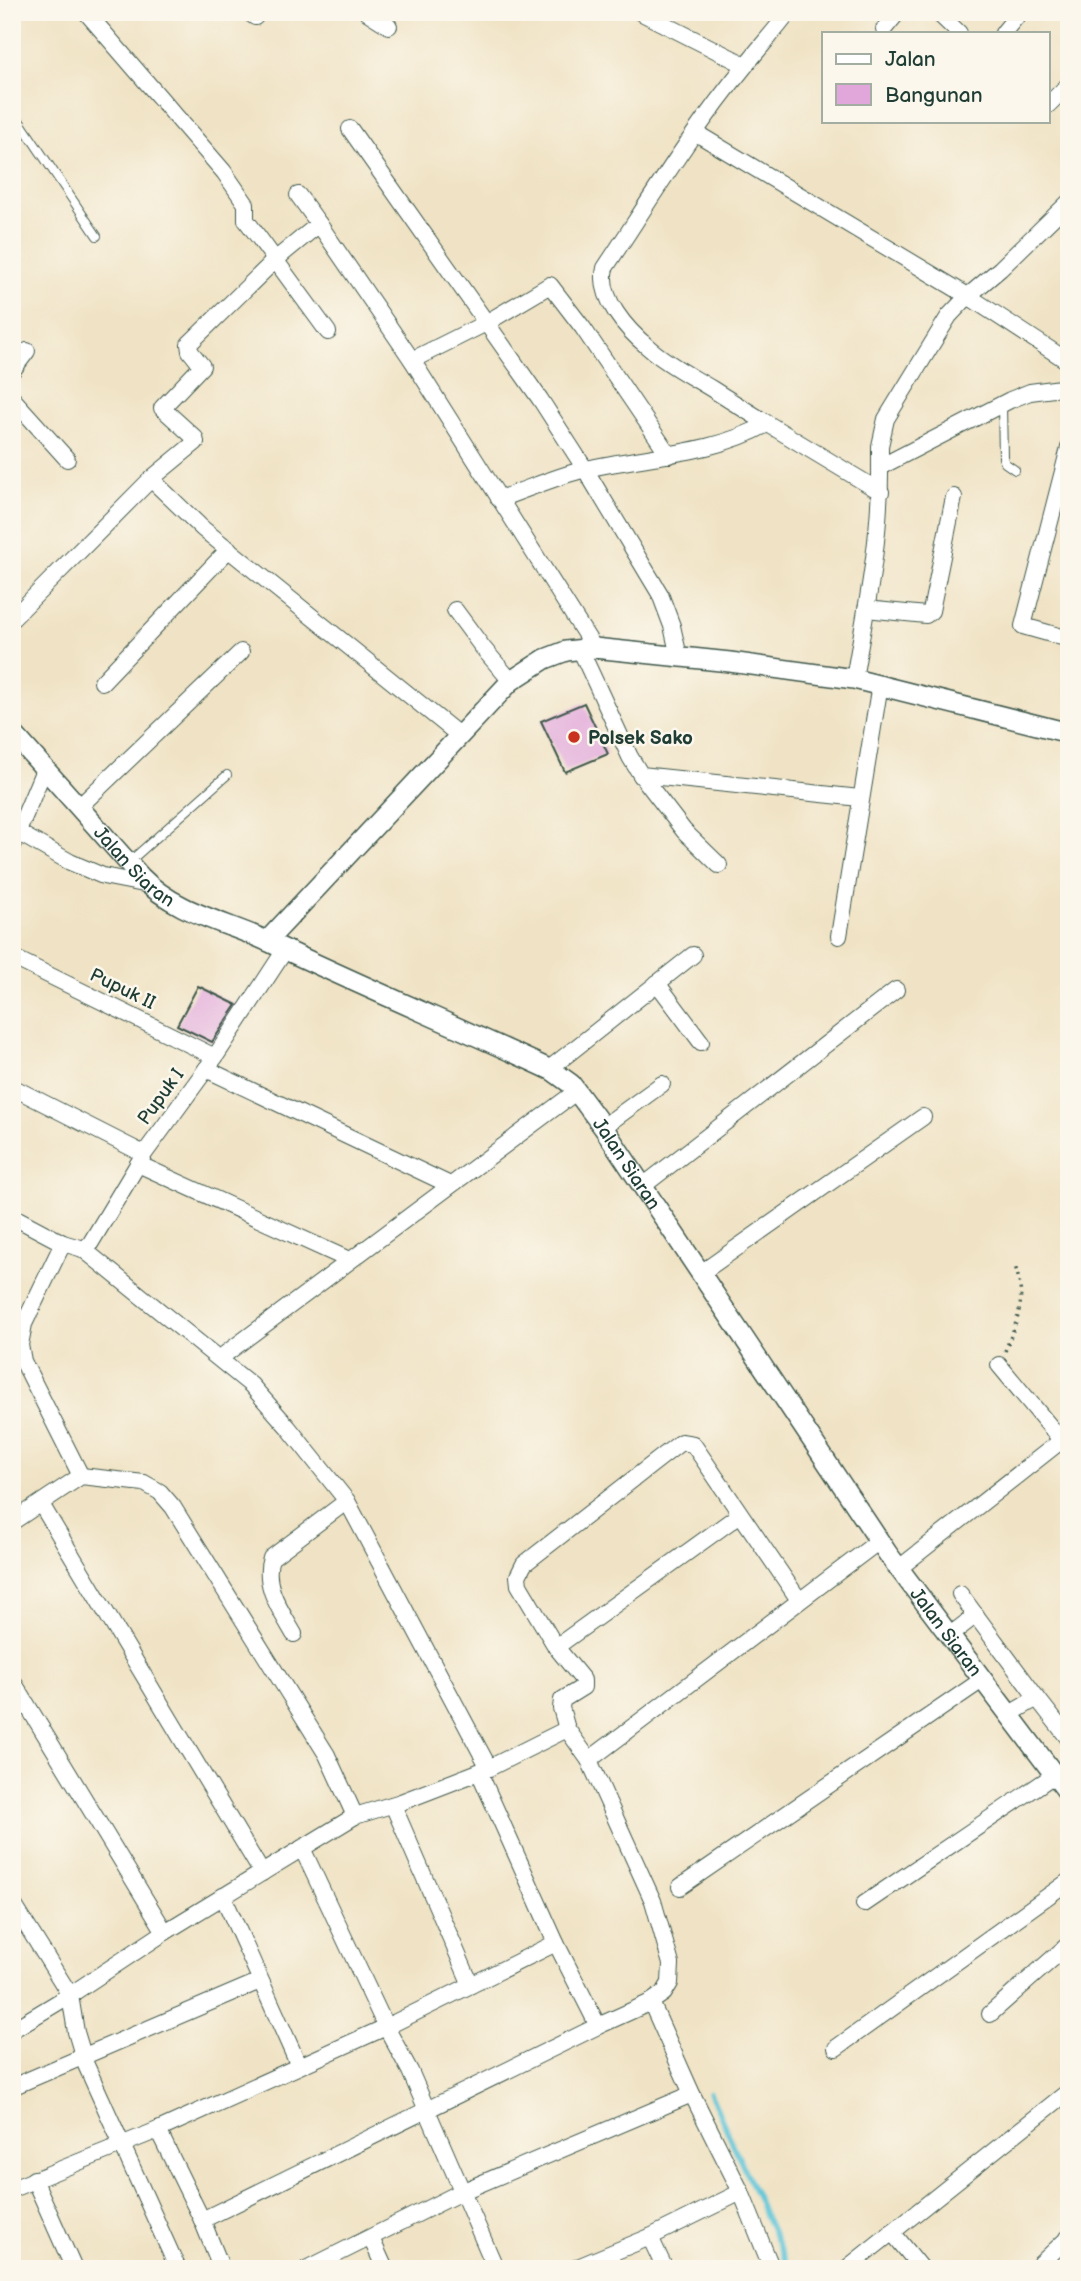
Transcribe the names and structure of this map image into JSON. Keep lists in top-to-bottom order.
{
  "streets": {
    "street": ["Jalan Siaran", "Pupuk II", "Pupuk I"]
  },
  "crossings": [
    ["Jalan Siaran", "Pupuk I"],
    ["Pupuk II", "Pupuk I"]
  ],
  "places": ["Polsek Sako"],
  "legend": ["Jalan", "Bangunan"]
}
